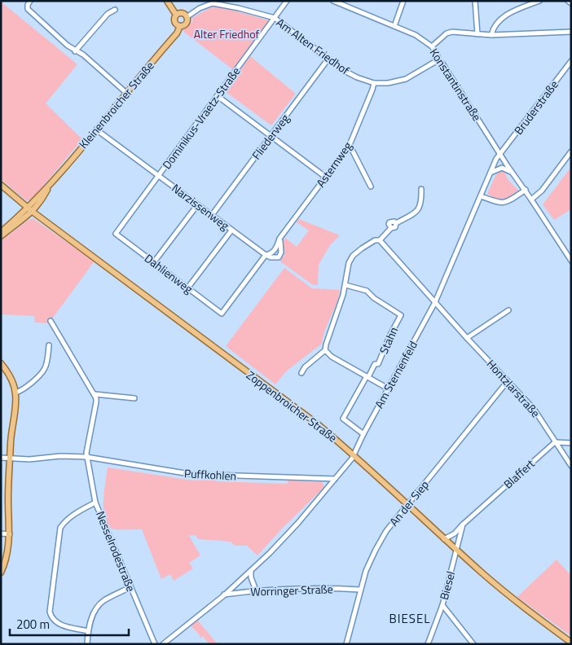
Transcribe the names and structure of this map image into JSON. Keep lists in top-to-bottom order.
{
  "streets": {
    "main road": ["Kleinenbroicher Straße", "Zoppenbroicher Straße"],
    "street": [
      "Am Alten Friedhof",
      "Konstantinstraße",
      "Brüderstraße",
      "Dominikus-Vraetz-Straße",
      "Fliederweg",
      "Asternweg",
      "Narzissenweg",
      "Dahlienweg",
      "Stähn",
      "Am Sternenfeld",
      "Hontzlarstraße",
      "Blaffert",
      "Puffkohlen",
      "An der Siep",
      "Nesselrodestraße",
      "Biesel",
      "Worringer Straße"
    ]
  },
  "crossings": [
    ["Am Alten Friedhof", "Konstantinstraße"],
    ["Am Alten Friedhof", "Kleinenbroicher Straße"],
    ["Am Alten Friedhof", "Dominikus-Vraetz-Straße"],
    ["Am Alten Friedhof", "Fliederweg"],
    ["Am Alten Friedhof", "Asternweg"],
    ["Konstantinstraße", "Brüderstraße"],
    ["Konstantinstraße", "Am Sternenfeld"],
    ["Kleinenbroicher Straße", "Narzissenweg"],
    ["Kleinenbroicher Straße", "Zoppenbroicher Straße"],
    ["Brüderstraße", "Am Sternenfeld"],
    ["Dominikus-Vraetz-Straße", "Narzissenweg"],
    ["Dominikus-Vraetz-Straße", "Dahlienweg"],
    ["Fliederweg", "Narzissenweg"],
    ["Asternweg", "Narzissenweg"],
    ["Asternweg", "Dahlienweg"],
    ["Am Sternenfeld", "Hontzlarstraße"],
    ["Am Sternenfeld", "Zoppenbroicher Straße"],
    ["Am Sternenfeld", "Puffkohlen"],
    ["Am Sternenfeld", "Worringer Straße"],
    ["Hontzlarstraße", "Blaffert"],
    ["Hontzlarstraße", "An der Siep"],
    ["Zoppenbroicher Straße", "Blaffert"],
    ["Zoppenbroicher Straße", "An der Siep"],
    ["Zoppenbroicher Straße", "Biesel"],
    ["Puffkohlen", "Nesselrodestraße"],
    ["An der Siep", "Worringer Straße"]
  ],
  "districts": ["BIESEL"],
  "parks": ["Alter Friedhof"],
  "scale_bar": "200 m"
}
